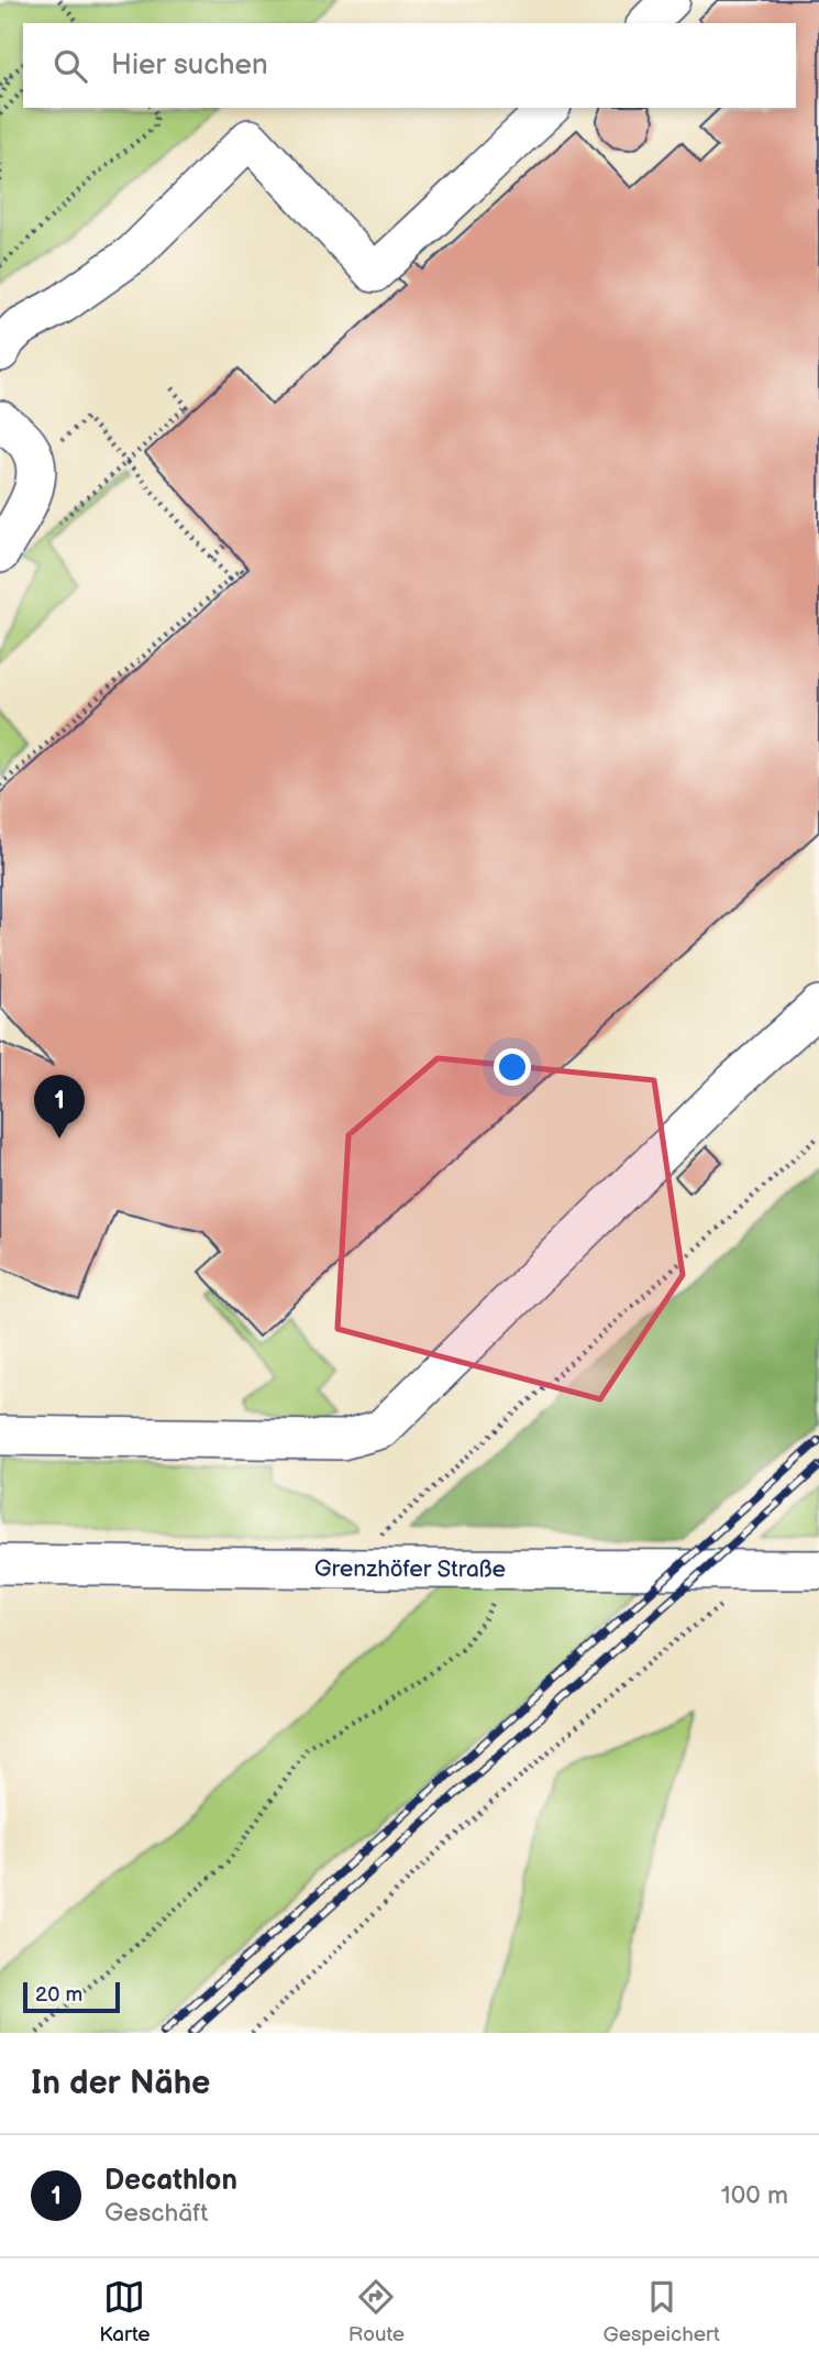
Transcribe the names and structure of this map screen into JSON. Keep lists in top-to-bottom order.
{
  "streets": {
    "street": ["Grenzhöfer Straße"]
  },
  "scale_bar": "20 m",
  "page": {
    "search": "Hier suchen",
    "pins": "1",
    "scale": "20 m",
    "heading": "In der Nähe",
    "list": [
      {
        "mark": "1",
        "name": "Decathlon",
        "note": "Geschäft",
        "value": "100 m"
      }
    ],
    "nav": ["Karte", "Route", "Gespeichert"]
  }
}
